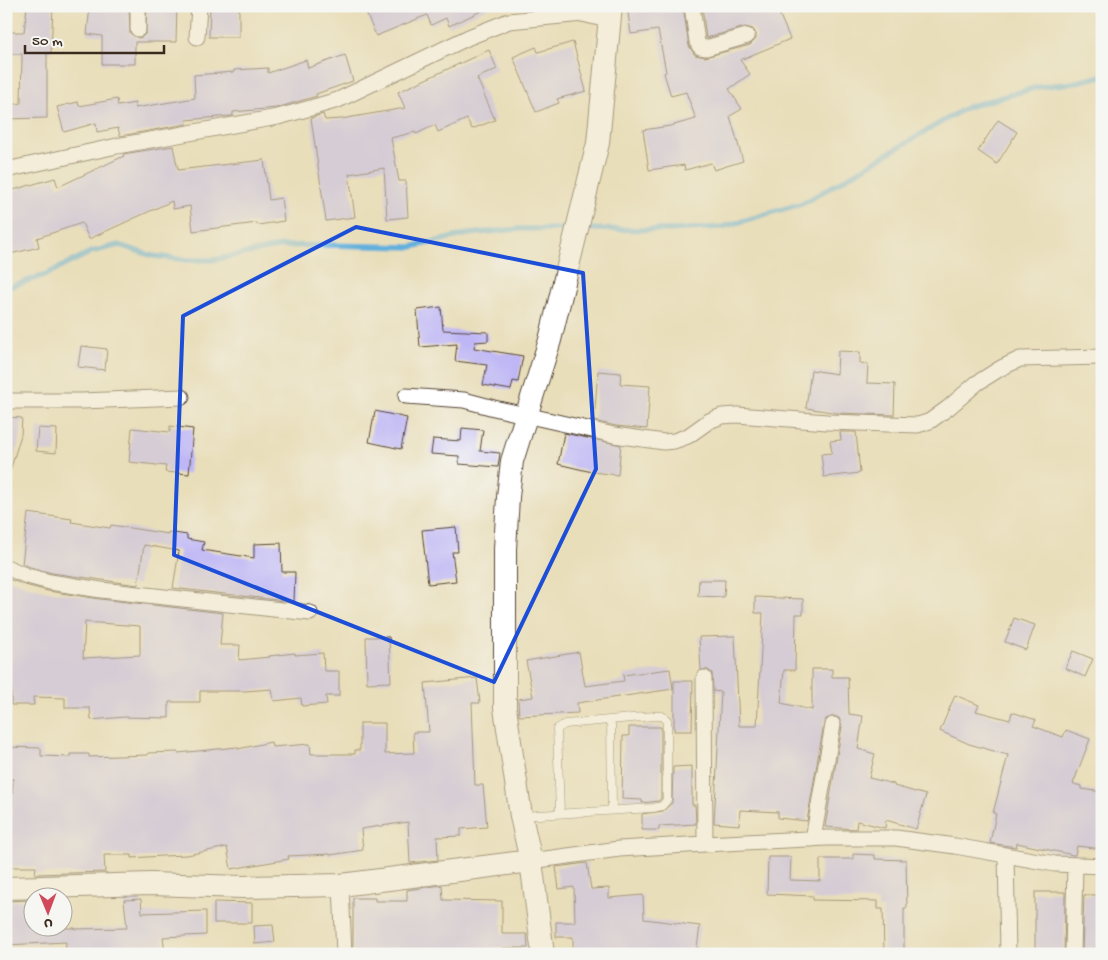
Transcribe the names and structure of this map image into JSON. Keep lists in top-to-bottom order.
{
  "scale_bar": "50 m",
  "north": "bottom"
}
